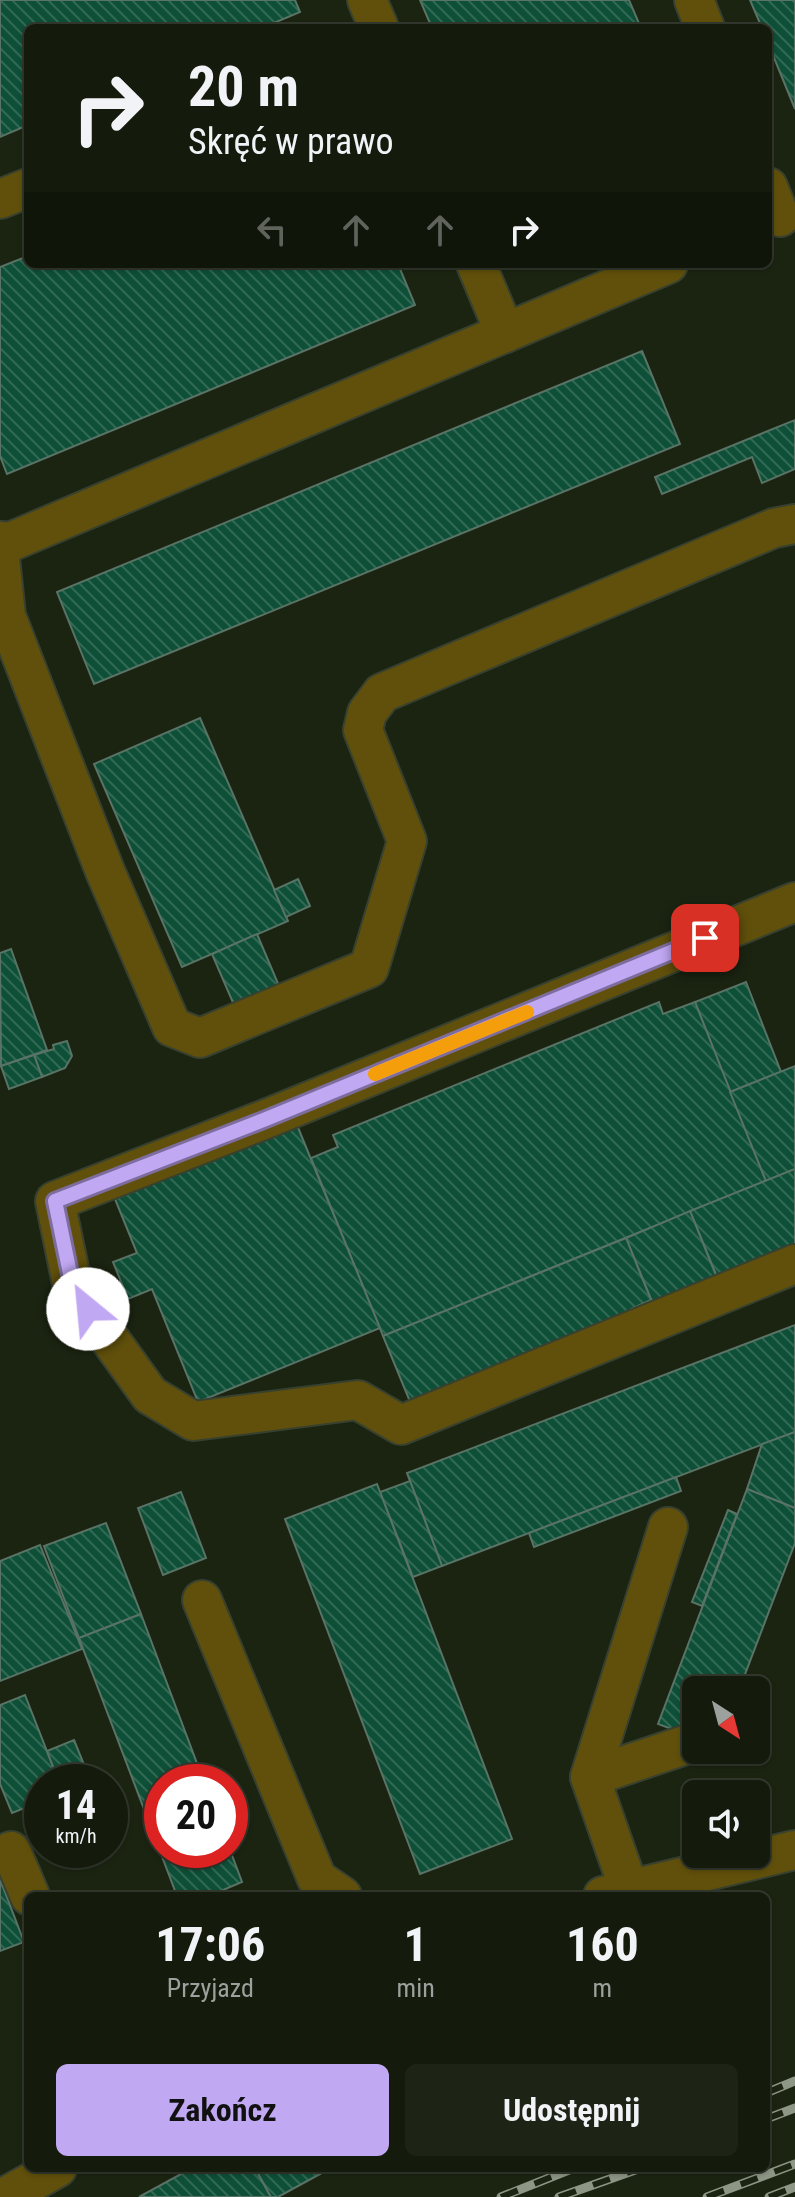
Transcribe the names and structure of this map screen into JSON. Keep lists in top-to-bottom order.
{
  "north": "bottom right",
  "page": {
    "turn": ["20 m", "Skręć w prawo"],
    "speed": "14 km/h",
    "limit": "20",
    "eta": [
      "17:06",
      "Przyjazd",
      "1",
      "min",
      "160",
      "m"
    ],
    "buttons": ["Zakończ", "Udostępnij"]
  }
}
